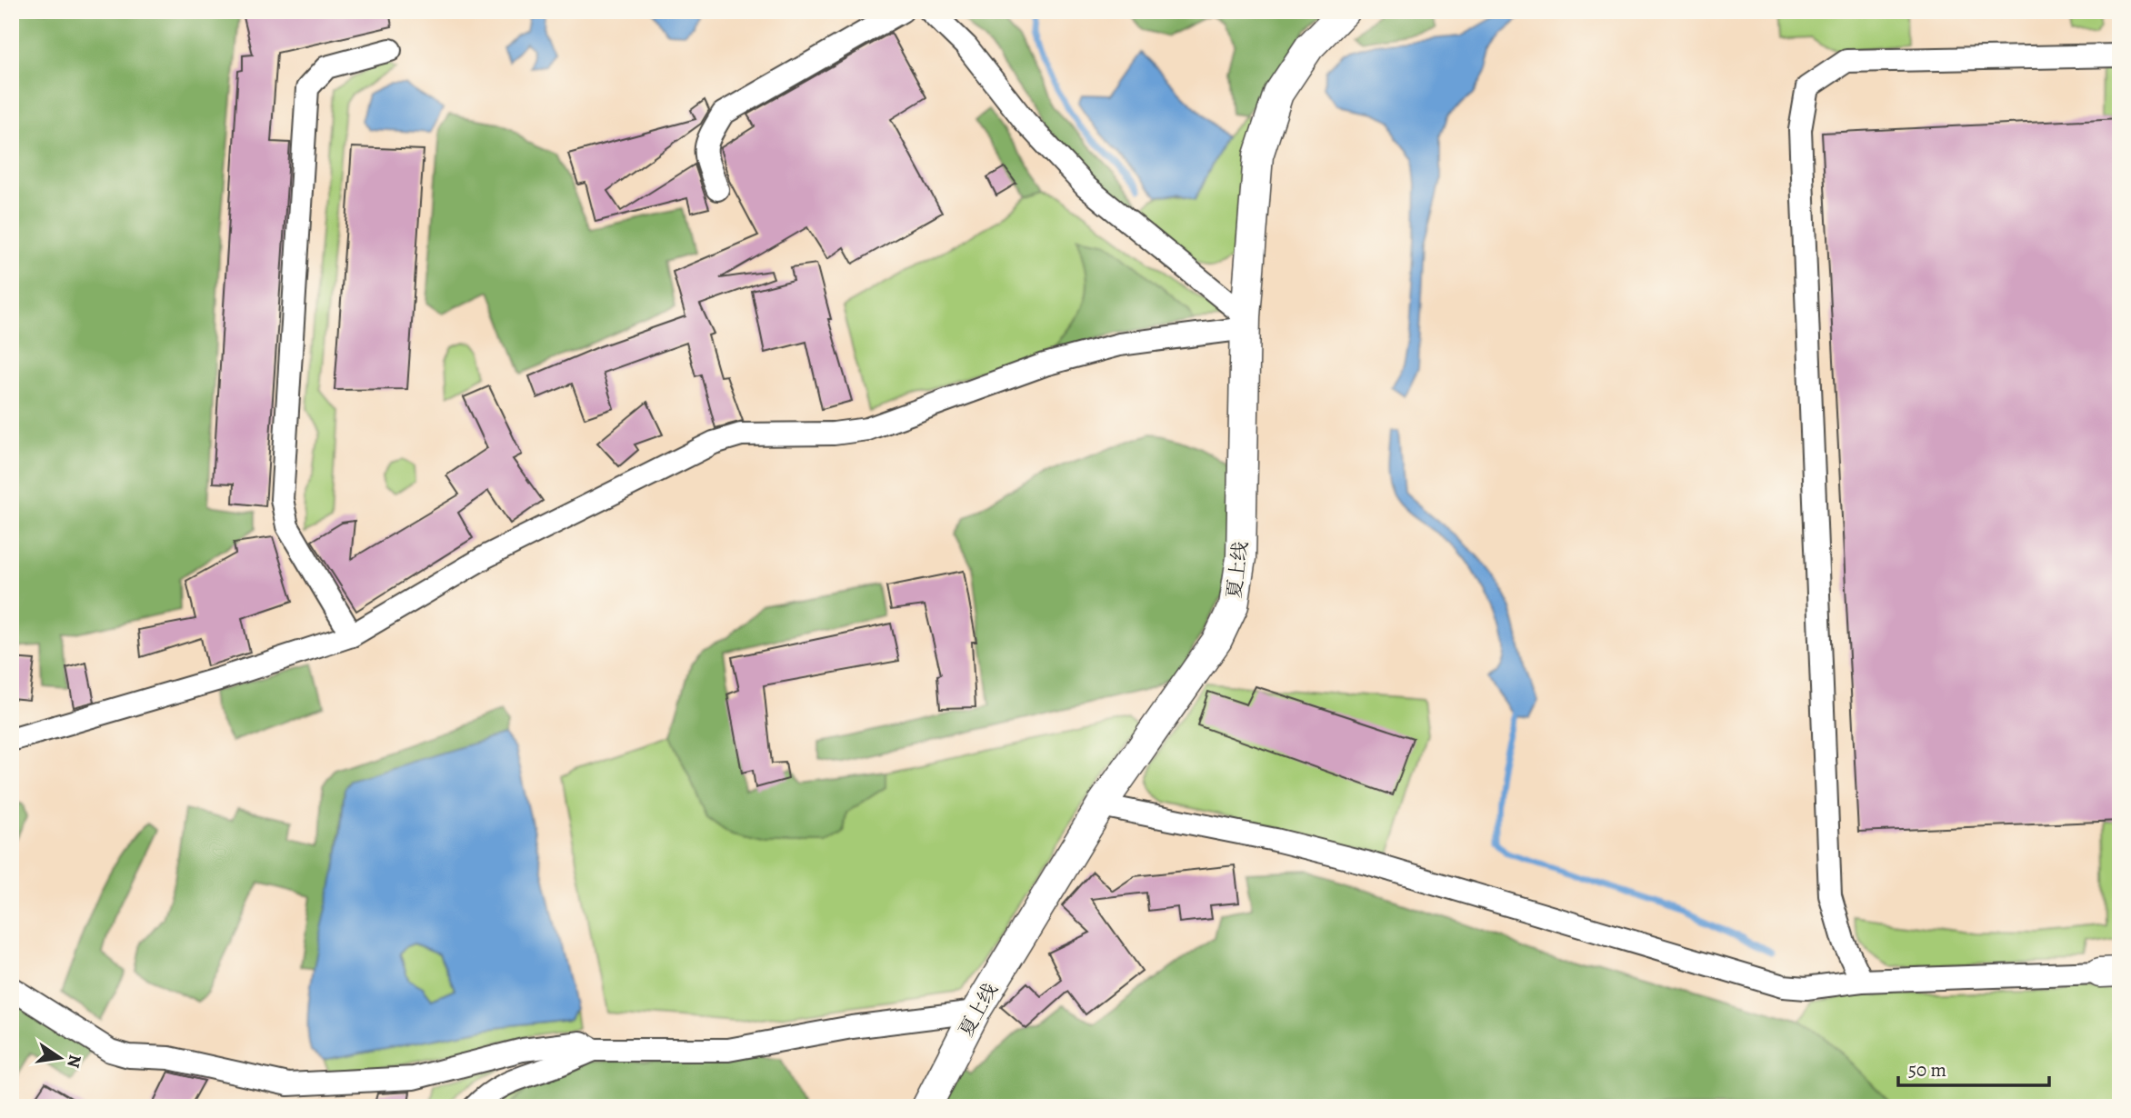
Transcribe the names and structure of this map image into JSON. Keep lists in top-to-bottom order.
{
  "streets": {
    "street": ["夏上线"]
  },
  "scale_bar": "50 m",
  "north": "right"
}
